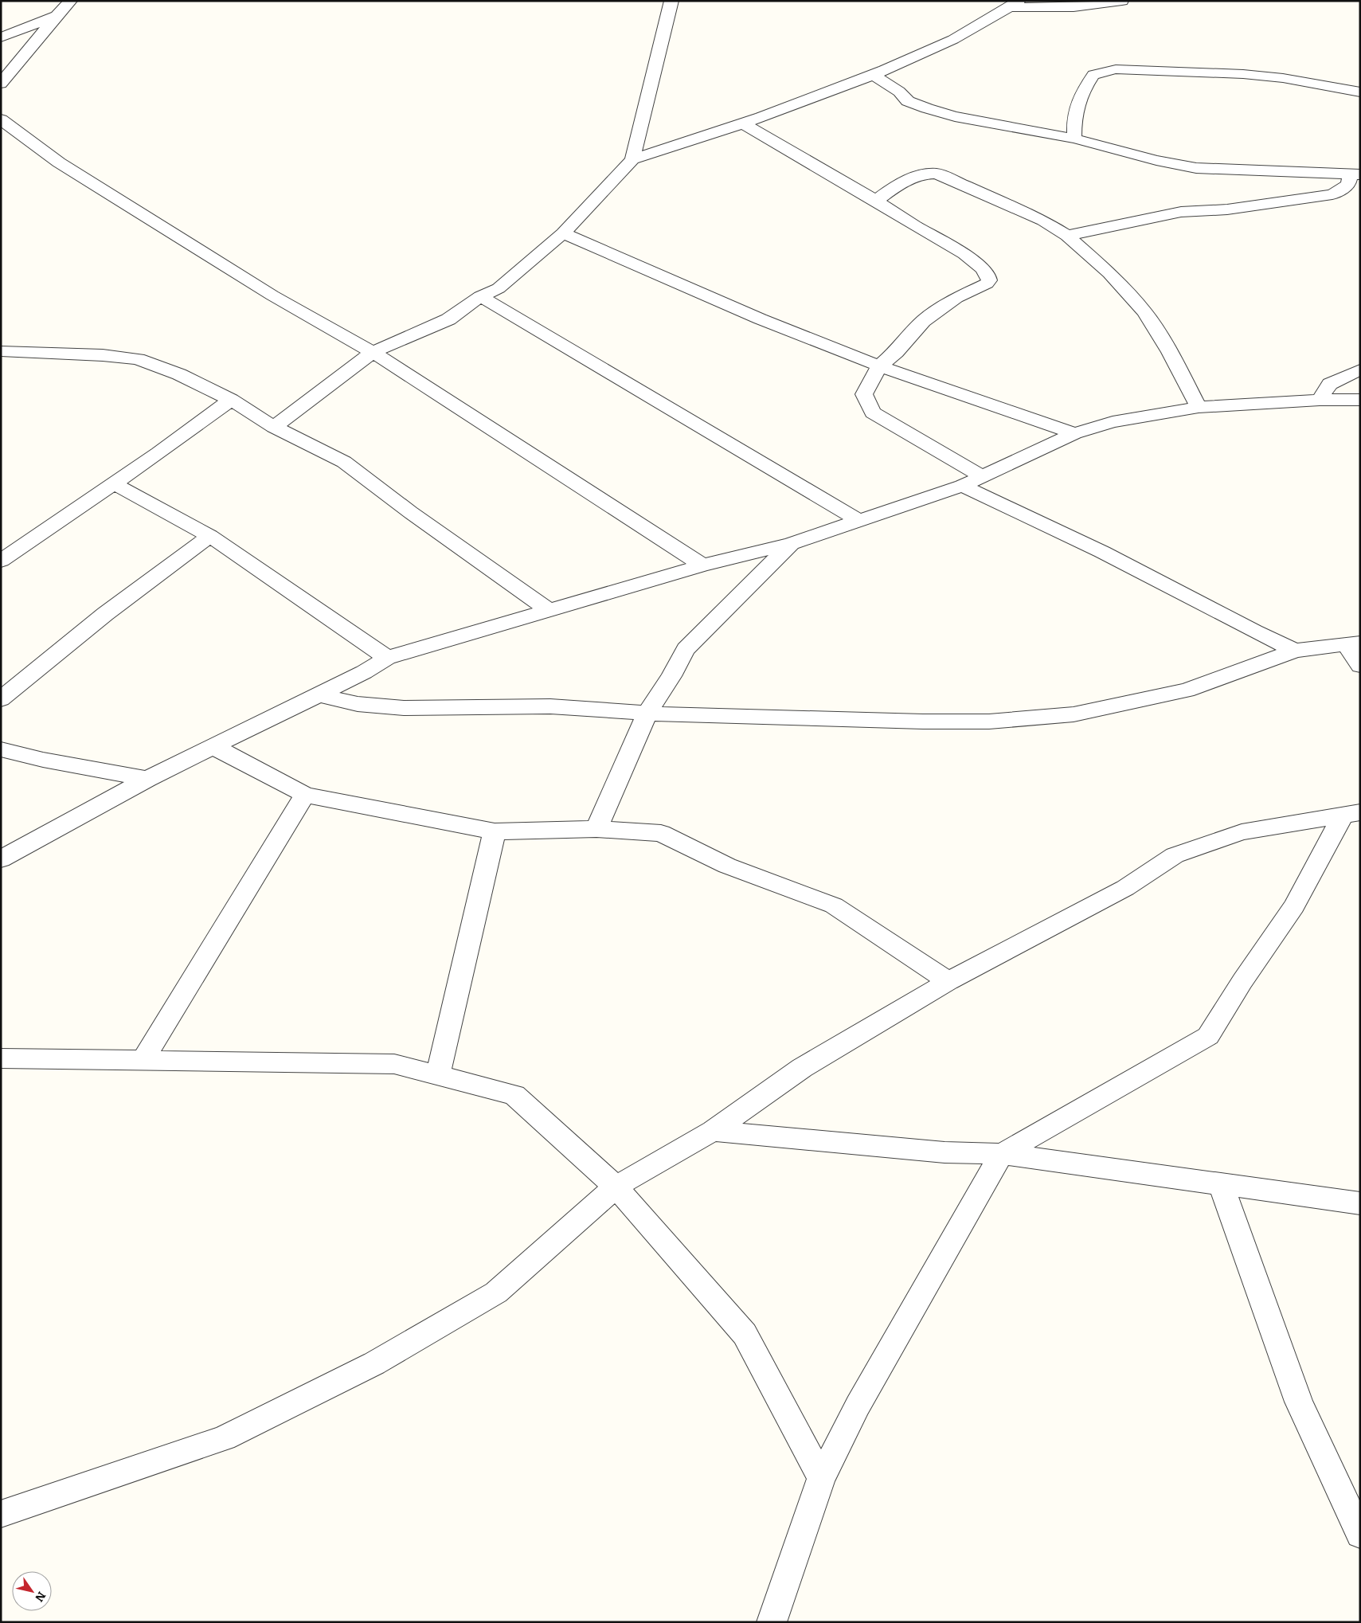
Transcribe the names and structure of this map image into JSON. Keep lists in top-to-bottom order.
{
  "north": "bottom right"
}
